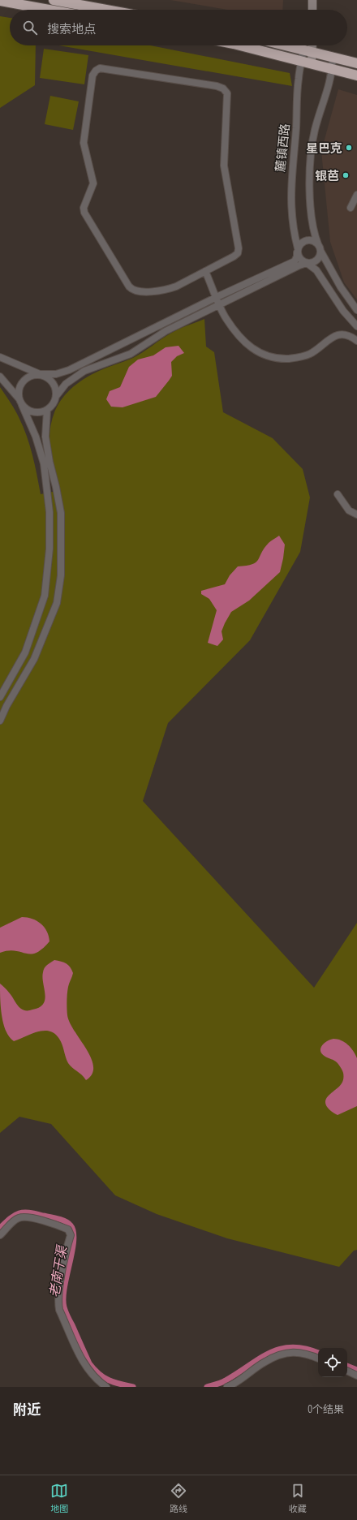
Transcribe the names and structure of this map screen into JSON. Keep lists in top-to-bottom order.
{
  "streets": {
    "street": ["麓镇西路"]
  },
  "water": ["老南干渠"],
  "places": ["星巴克", "银芭"],
  "page": {
    "search": "搜索地点",
    "heading": ["附近", "0个结果"],
    "nav": ["地图", "路线", "收藏"]
  }
}
